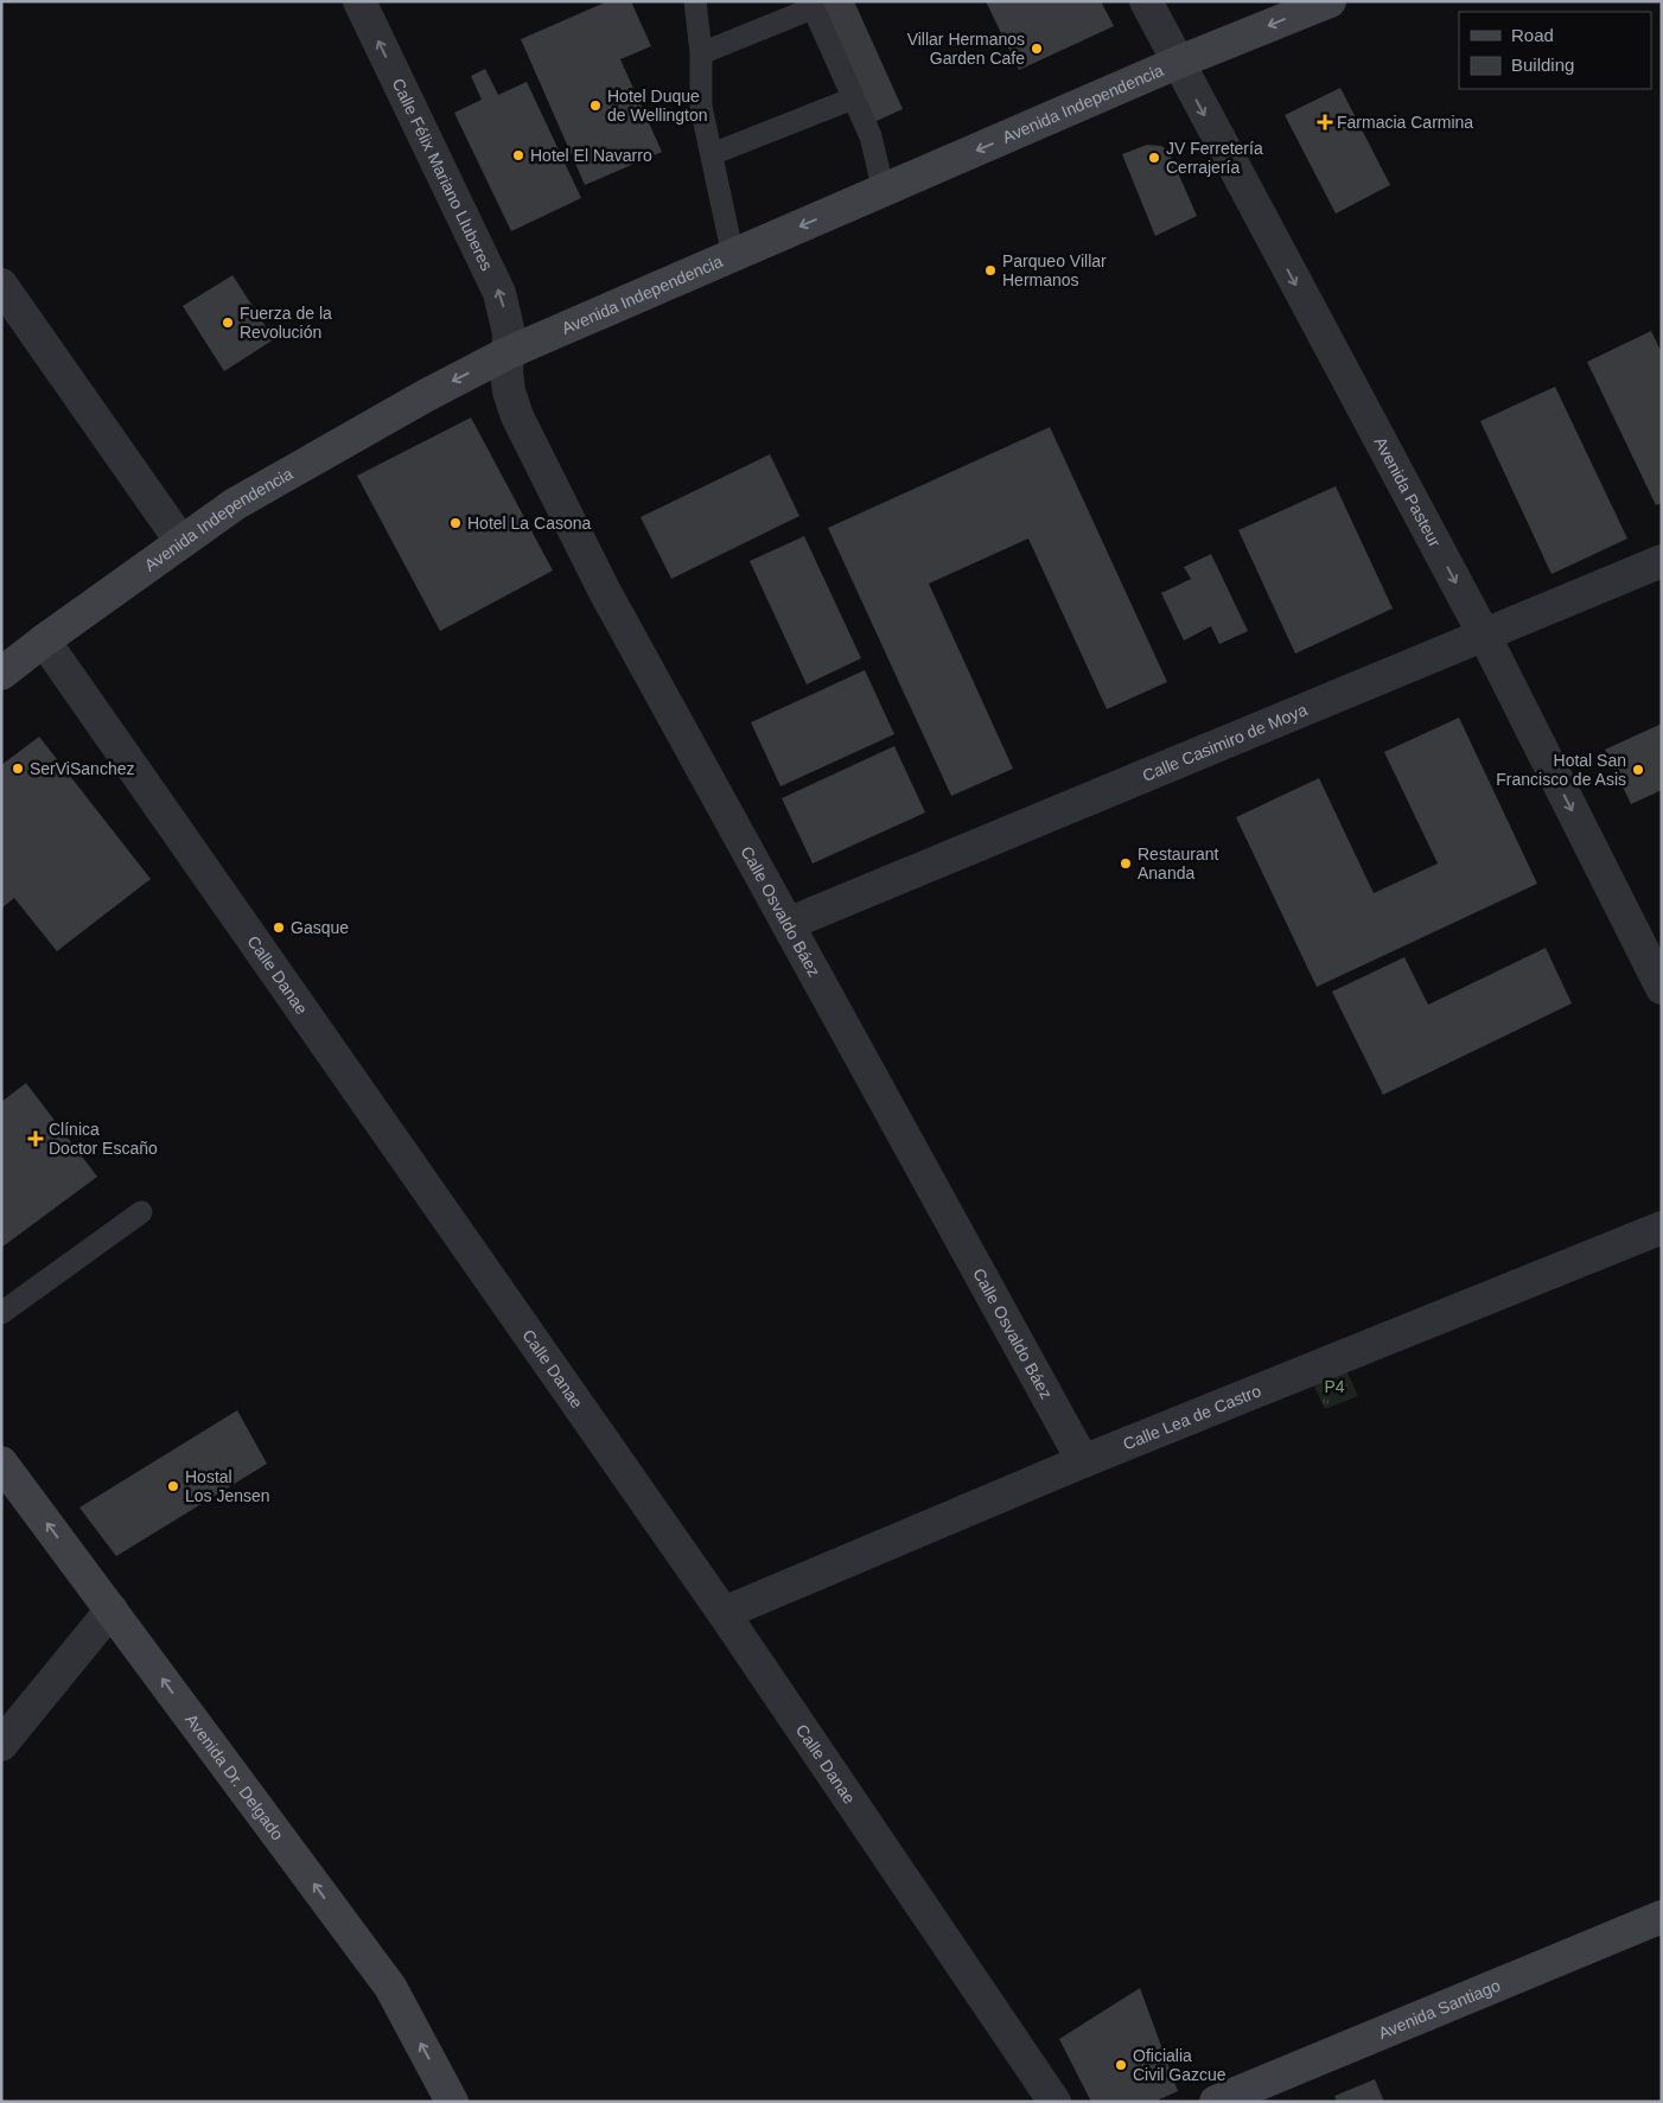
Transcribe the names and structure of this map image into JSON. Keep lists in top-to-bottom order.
{
  "streets": {
    "main road": ["Avenida Independencia", "Avenida Dr. Delgado", "Avenida Santiago"],
    "street": [
      "Calle Félix Mariano Lluberes",
      "Avenida Pasteur",
      "Calle Casimiro de Moya",
      "Calle Osvaldo Báez",
      "Calle Danae",
      "Calle Lea de Castro"
    ]
  },
  "crossings": [
    ["Avenida Independencia", "Calle Félix Mariano Lluberes"],
    ["Avenida Independencia", "Avenida Pasteur"],
    ["Avenida Independencia", "Calle Osvaldo Báez"],
    ["Avenida Independencia", "Calle Danae"],
    ["Calle Félix Mariano Lluberes", "Calle Osvaldo Báez"],
    ["Avenida Pasteur", "Calle Casimiro de Moya"],
    ["Calle Casimiro de Moya", "Calle Osvaldo Báez"],
    ["Calle Osvaldo Báez", "Calle Lea de Castro"],
    ["Calle Danae", "Calle Lea de Castro"]
  ],
  "one_way": [
    "Avenida Independencia",
    "Calle Félix Mariano Lluberes",
    "Avenida Pasteur",
    "Avenida Dr. Delgado"
  ],
  "parks": ["P4"],
  "places": {
    "other": [
      "Villar Hermanos Garden Cafe",
      "Hotel Duque de Wellington",
      "Hotel El Navarro",
      "JV Ferretería Cerrajería",
      "Parqueo Villar Hermanos",
      "Fuerza de la Revolución",
      "Hotel La Casona",
      "SerViSanchez",
      "Hotal San Francisco de Asis",
      "Restaurant Ananda",
      "Gasque",
      "Hostal Los Jensen",
      "Oficialia Civil Gazcue"
    ],
    "health": ["Farmacia Carmina", "Clínica Doctor Escaño"]
  },
  "legend": ["Road", "Building"]
}
